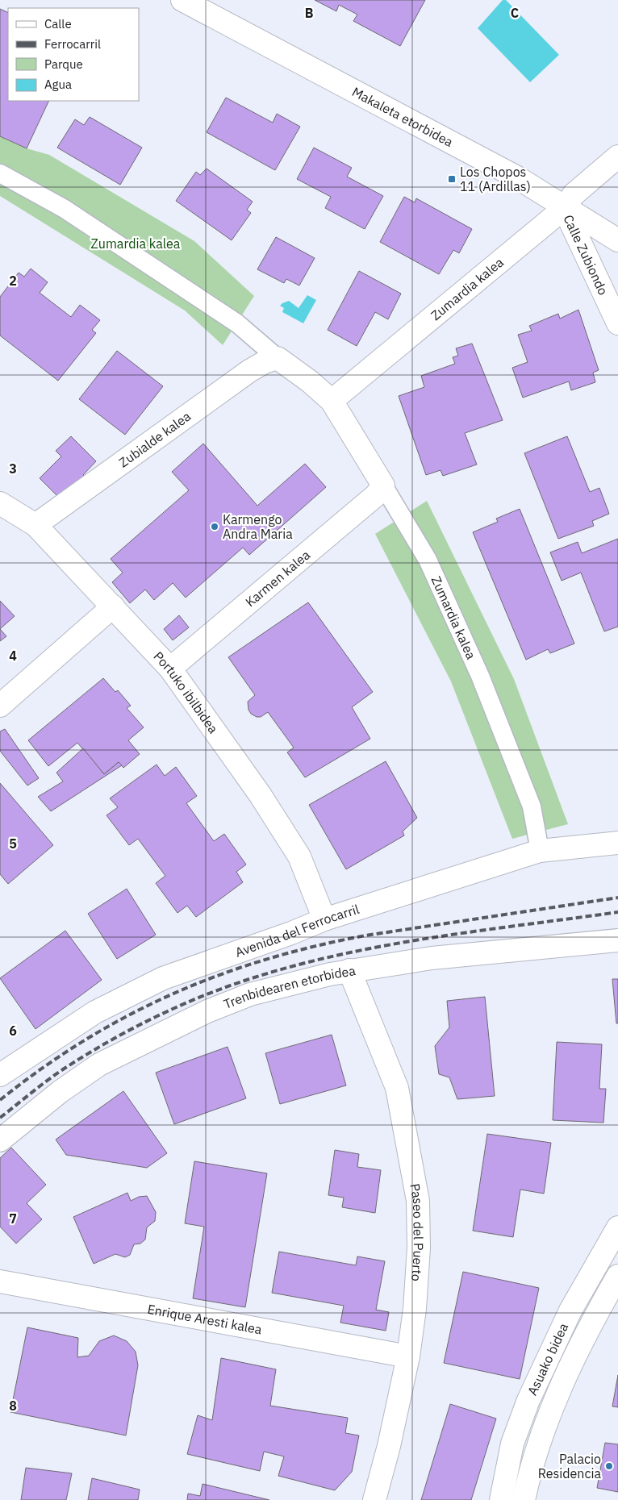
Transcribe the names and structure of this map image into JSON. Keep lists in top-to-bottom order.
{
  "streets": {
    "street": [
      "Makaleta etorbidea",
      "Calle Zubiondo",
      "Zumardia kalea",
      "Zubialde kalea",
      "Karmen kalea",
      "Portuko ibilbidea",
      "Avenida del Ferrocarril",
      "Trenbidearen etorbidea",
      "Paseo del Puerto",
      "Enrique Aresti kalea",
      "Asuako bidea"
    ]
  },
  "crossings": [
    ["Makaleta etorbidea", "Calle Zubiondo"],
    ["Makaleta etorbidea", "Zumardia kalea"],
    ["Calle Zubiondo", "Zumardia kalea"],
    ["Zumardia kalea", "Zubialde kalea"],
    ["Zumardia kalea", "Karmen kalea"],
    ["Zumardia kalea", "Avenida del Ferrocarril"],
    ["Zubialde kalea", "Portuko ibilbidea"],
    ["Karmen kalea", "Portuko ibilbidea"],
    ["Portuko ibilbidea", "Avenida del Ferrocarril"],
    ["Trenbidearen etorbidea", "Paseo del Puerto"],
    ["Paseo del Puerto", "Enrique Aresti kalea"]
  ],
  "parks": ["Zumardia kalea"],
  "places": {
    "transit": ["Los Chopos 11 (Ardillas)"],
    "other": ["Karmengo Andra Maria", "Palacio Residencia"]
  },
  "legend": [
    "Calle",
    "Ferrocarril",
    "Parque",
    "Agua"
  ],
  "grid": {
    "columns": ["B", "C"],
    "rows": [
      "2",
      "3",
      "4",
      "5",
      "6",
      "7",
      "8"
    ]
  }
}
